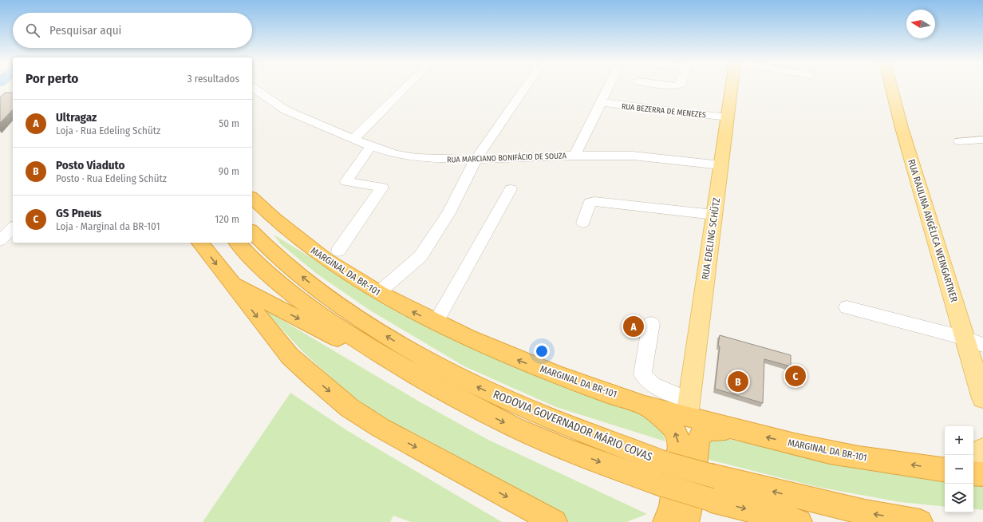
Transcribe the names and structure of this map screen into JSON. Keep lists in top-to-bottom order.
{
  "streets": {
    "highway": ["MARGINAL DA BR-101", "RODOVIA GOVERNADOR MÁRIO COVAS"],
    "main road": ["RUA RAULINA ANGÉLICA WEINGARTNER", "RUA EDELING SCHÜTZ"],
    "street": ["RUA BEZERRA DE MENEZES", "RUA MARCIANO BONIFÁCIO DE SOUZA"]
  },
  "crossings": [
    ["RUA BEZERRA DE MENEZES", "RUA EDELING SCHÜTZ"],
    ["RUA MARCIANO BONIFÁCIO DE SOUZA", "RUA EDELING SCHÜTZ"],
    ["RUA EDELING SCHÜTZ", "MARGINAL DA BR-101"]
  ],
  "north": "left",
  "page": {
    "search": "Pesquisar aqui",
    "heading": ["Por perto", "3 resultados"],
    "list": [
      {
        "mark": "A",
        "name": "Ultragaz",
        "note": "Loja · Rua Edeling Schütz",
        "value": "50 m"
      },
      {
        "mark": "B",
        "name": "Posto Viaduto",
        "note": "Posto · Rua Edeling Schütz",
        "value": "90 m"
      },
      {
        "mark": "C",
        "name": "GS Pneus",
        "note": "Loja · Marginal da BR-101",
        "value": "120 m"
      }
    ],
    "pins": ["A", "C", "B"],
    "map_buttons": ["+", "−"]
  }
}
